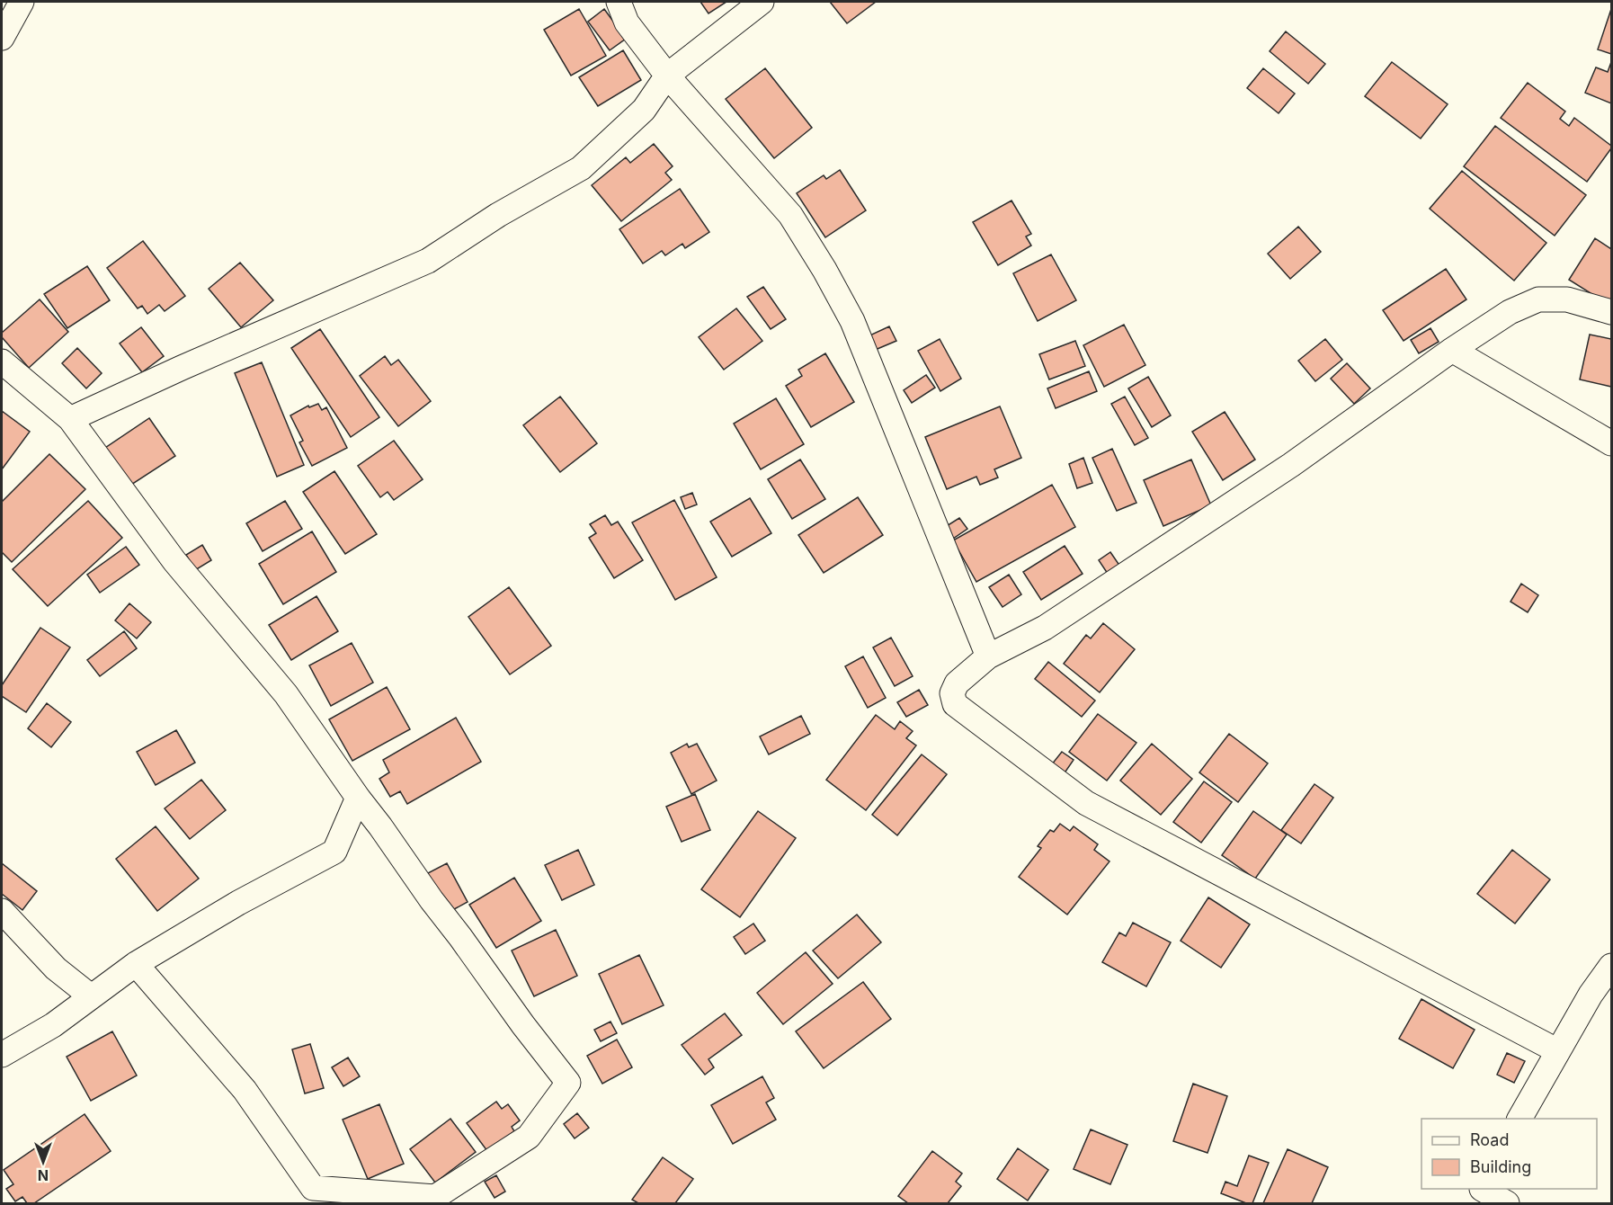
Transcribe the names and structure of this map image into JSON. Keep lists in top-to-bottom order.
{
  "legend": ["Road", "Building"],
  "north": "bottom"
}
